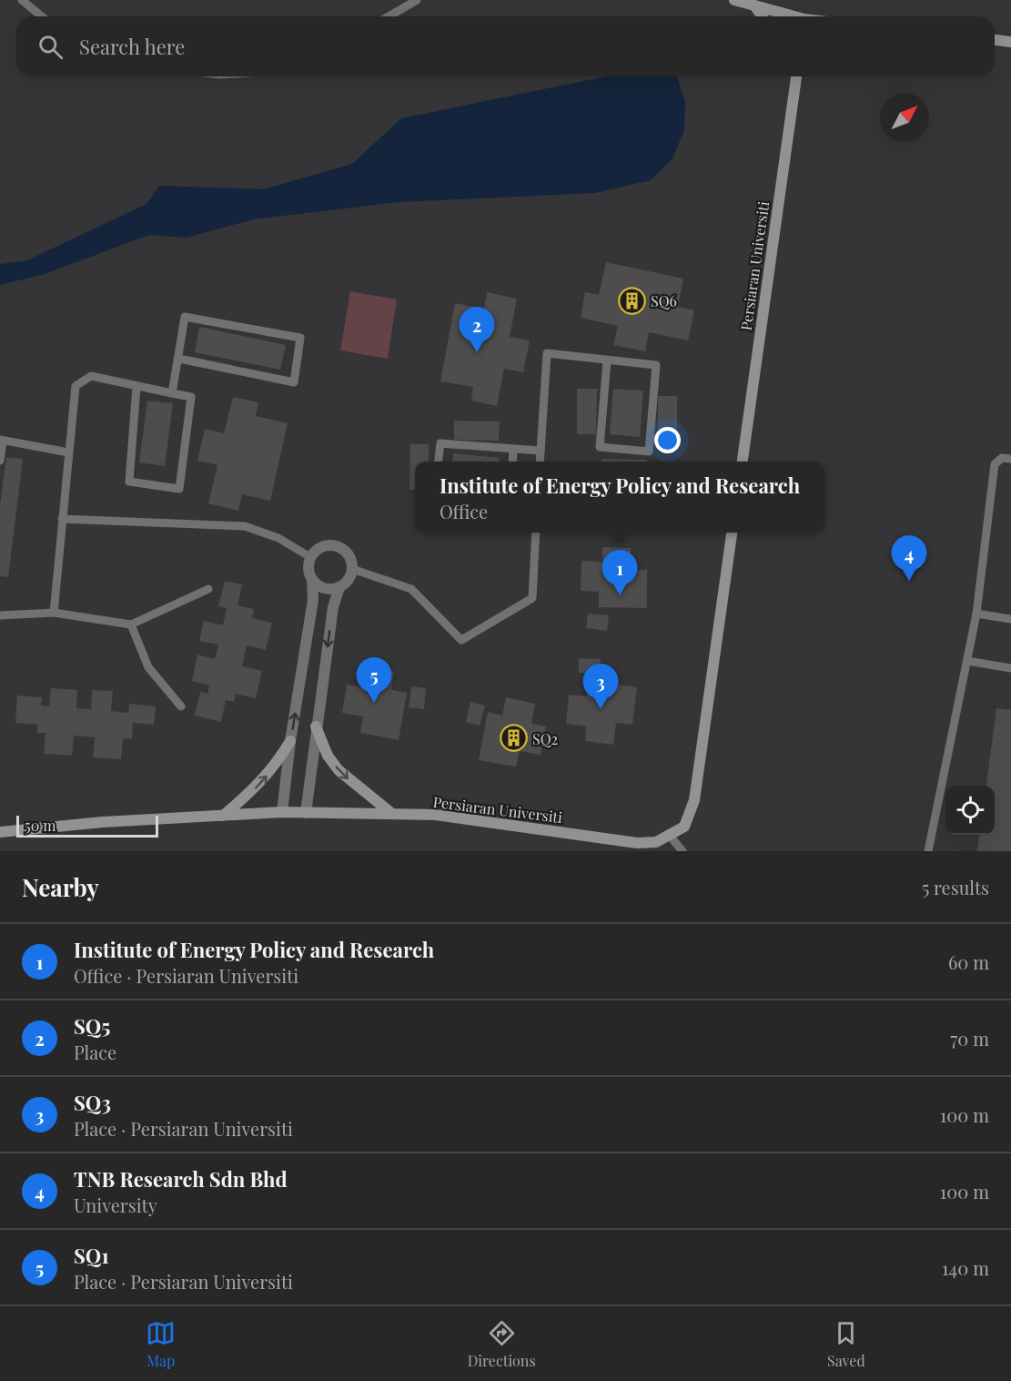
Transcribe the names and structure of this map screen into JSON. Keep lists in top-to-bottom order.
{
  "streets": {
    "street": ["Persiaran Universiti"]
  },
  "places": {
    "building": ["SQ6", "SQ2"]
  },
  "scale_bar": "50 m",
  "north": "top right",
  "page": {
    "search": "Search here",
    "pins": [
      "2",
      "4",
      "1",
      "5",
      "3"
    ],
    "popup": ["Institute of Energy Policy and Research", "Office"],
    "scale": "50 m",
    "heading": ["Nearby", "5 results"],
    "list": [
      {
        "mark": "1",
        "name": "Institute of Energy Policy and Research",
        "note": "Office · Persiaran Universiti",
        "value": "60 m"
      },
      {
        "mark": "2",
        "name": "SQ5",
        "note": "Place",
        "value": "70 m"
      },
      {
        "mark": "3",
        "name": "SQ3",
        "note": "Place · Persiaran Universiti",
        "value": "100 m"
      },
      {
        "mark": "4",
        "name": "TNB Research Sdn Bhd",
        "note": "University",
        "value": "100 m"
      },
      {
        "mark": "5",
        "name": "SQ1",
        "note": "Place · Persiaran Universiti",
        "value": "140 m"
      }
    ],
    "nav": ["Map", "Directions", "Saved"]
  }
}
